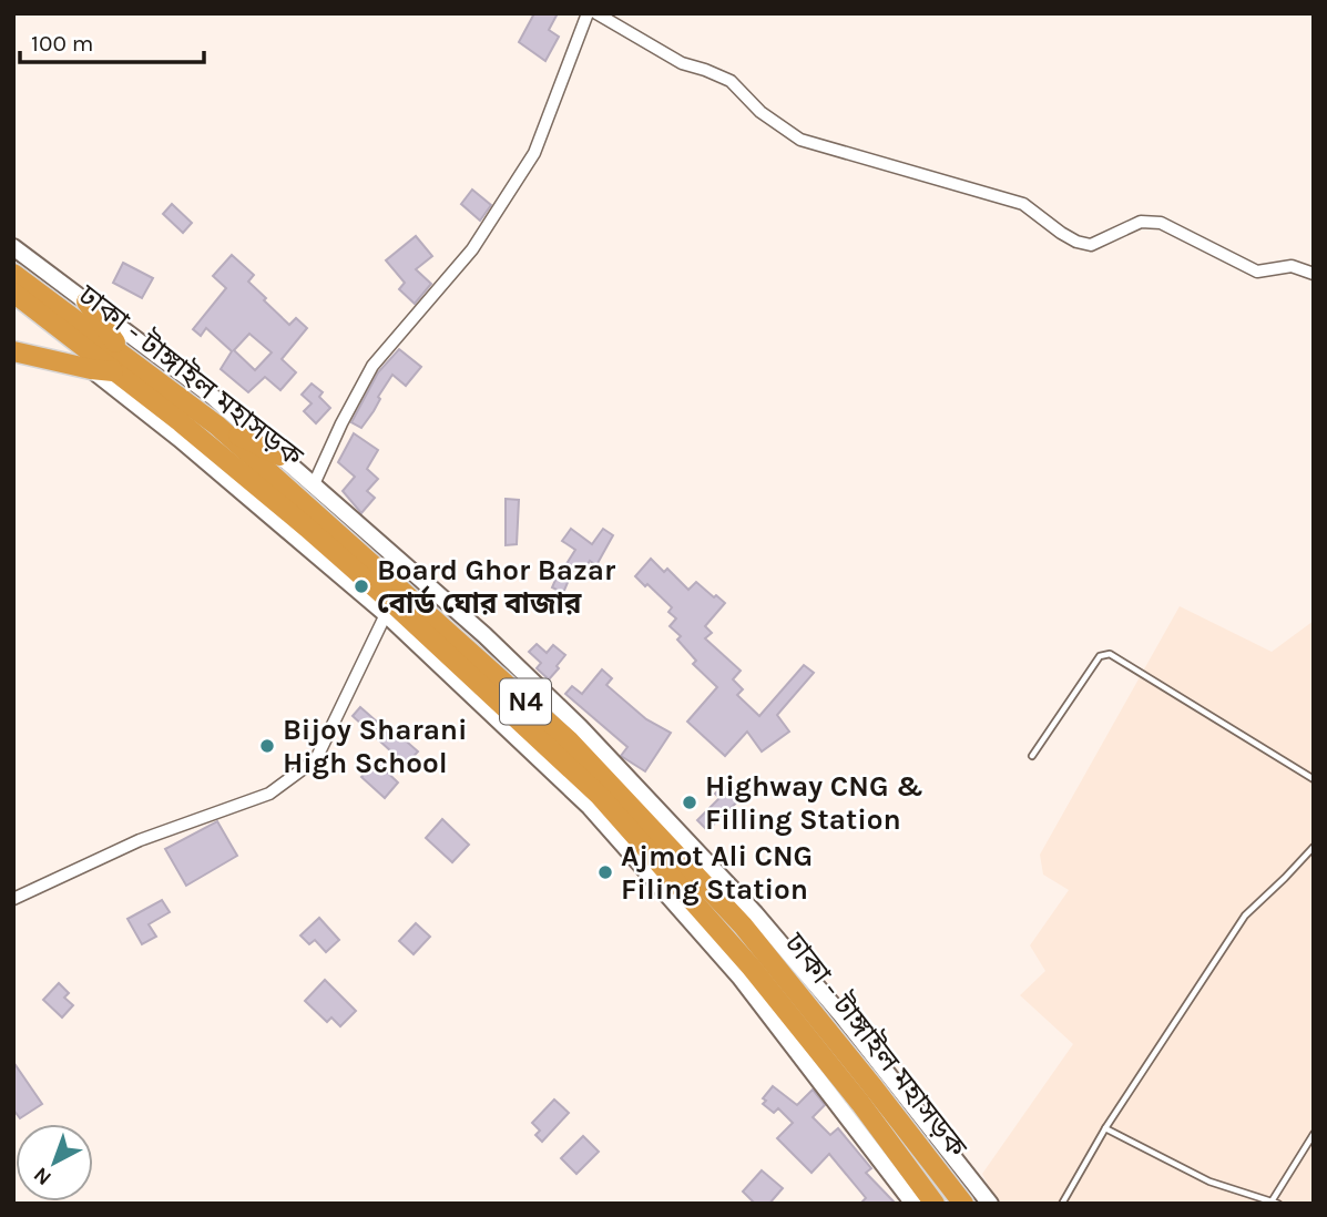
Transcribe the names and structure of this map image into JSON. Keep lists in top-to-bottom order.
{
  "streets": {
    "highway": ["ঢাকা - টাঙ্গাইল মহাসড়ক", "N4"]
  },
  "places": [
    "Board Ghor Bazar বোর্ড ঘোর বাজার",
    "Bijoy Sharani High School",
    "Highway CNG & Filling Station",
    "Ajmot Ali CNG Filing Station"
  ],
  "scale_bar": "100 m",
  "north": "bottom left"
}
